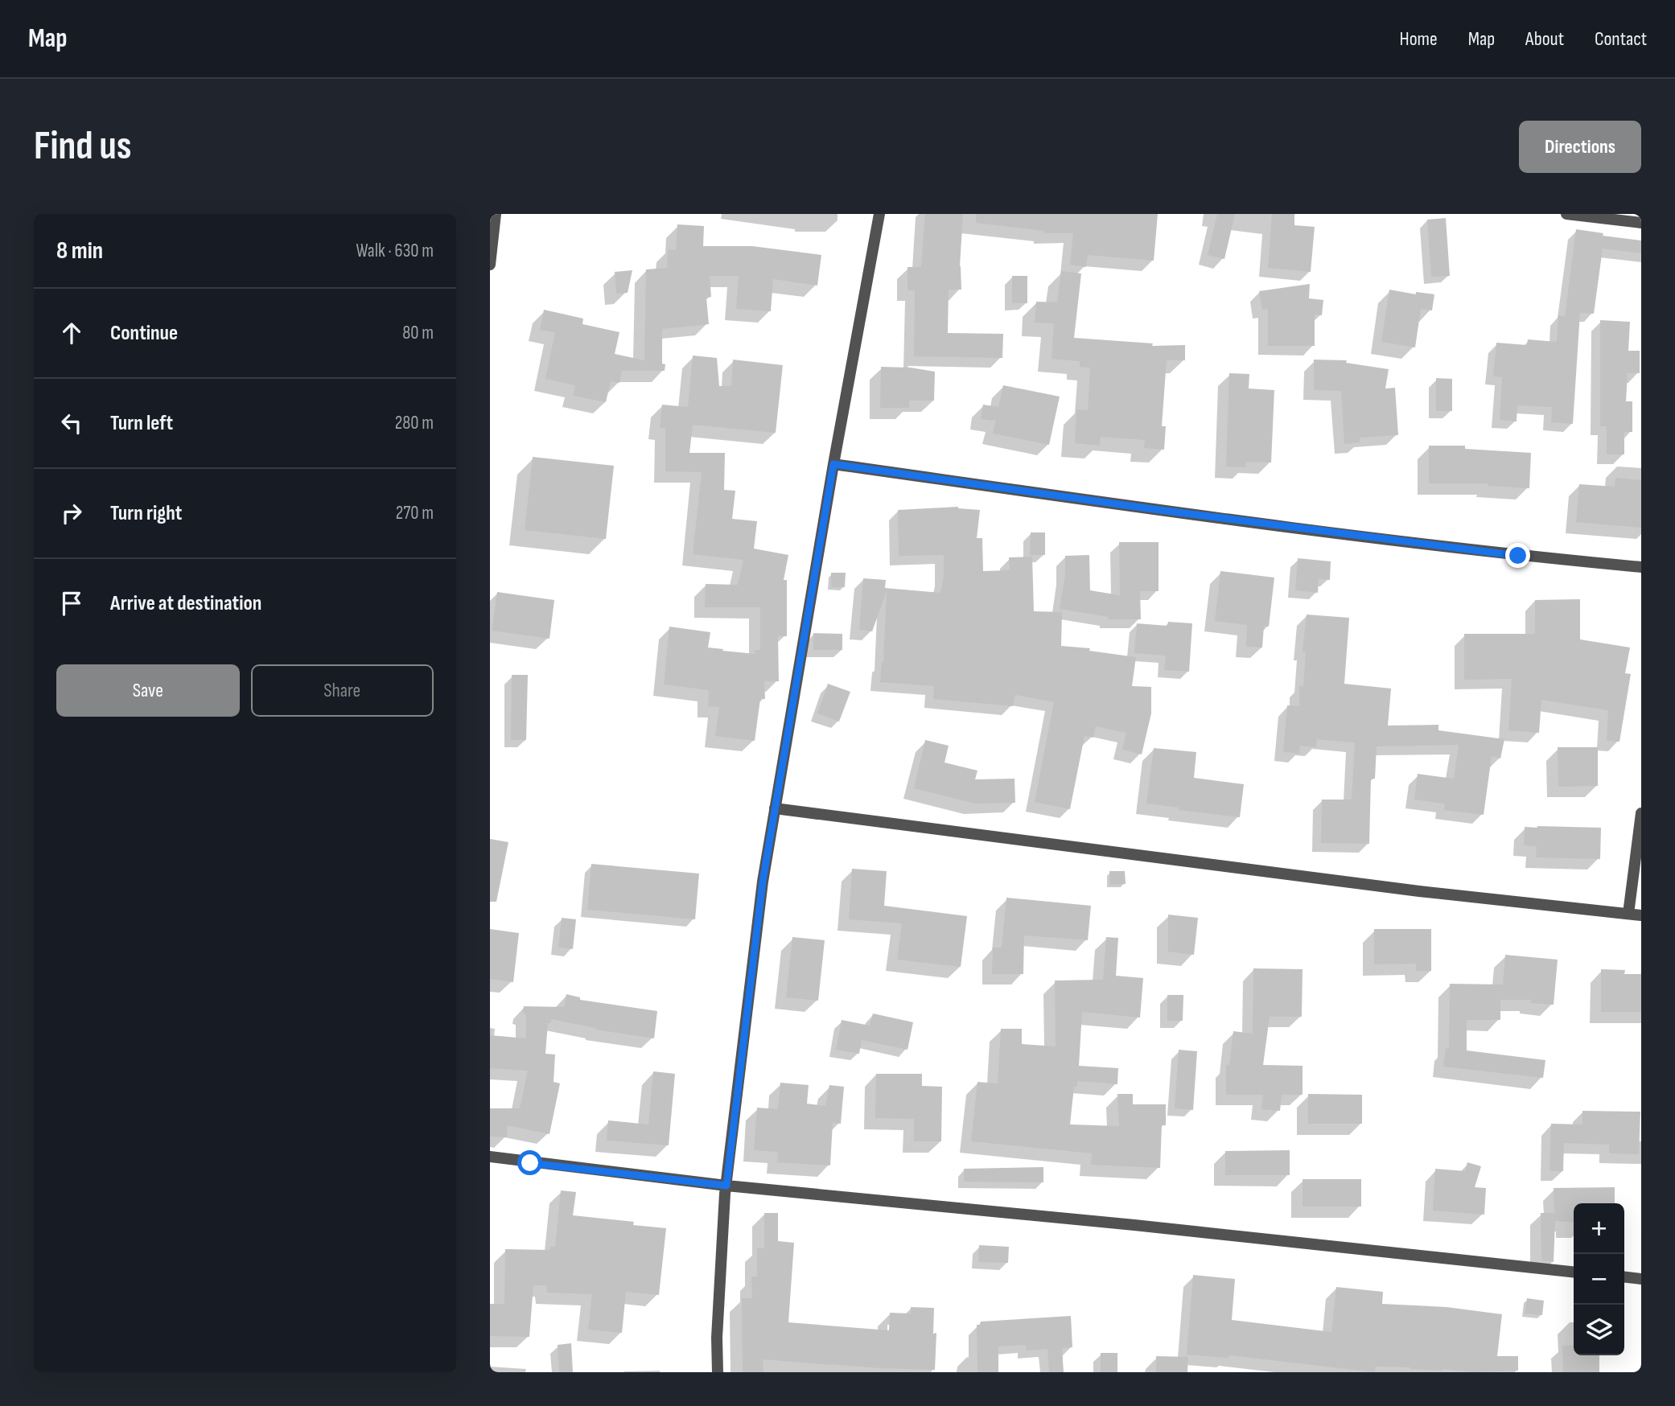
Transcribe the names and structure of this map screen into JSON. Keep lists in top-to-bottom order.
{
  "page": {
    "header": "Map",
    "nav": [
      "Home",
      "Map",
      "About",
      "Contact"
    ],
    "buttons": [
      "Directions",
      ["Save", "Share"]
    ],
    "title": "Find us",
    "heading": ["8 min", "Walk · 630 m"],
    "list": [
      ["Continue", "80 m"],
      ["Turn left", "280 m"],
      ["Turn right", "270 m"],
      "Arrive at destination"
    ],
    "map_buttons": ["+", "−"]
  }
}
